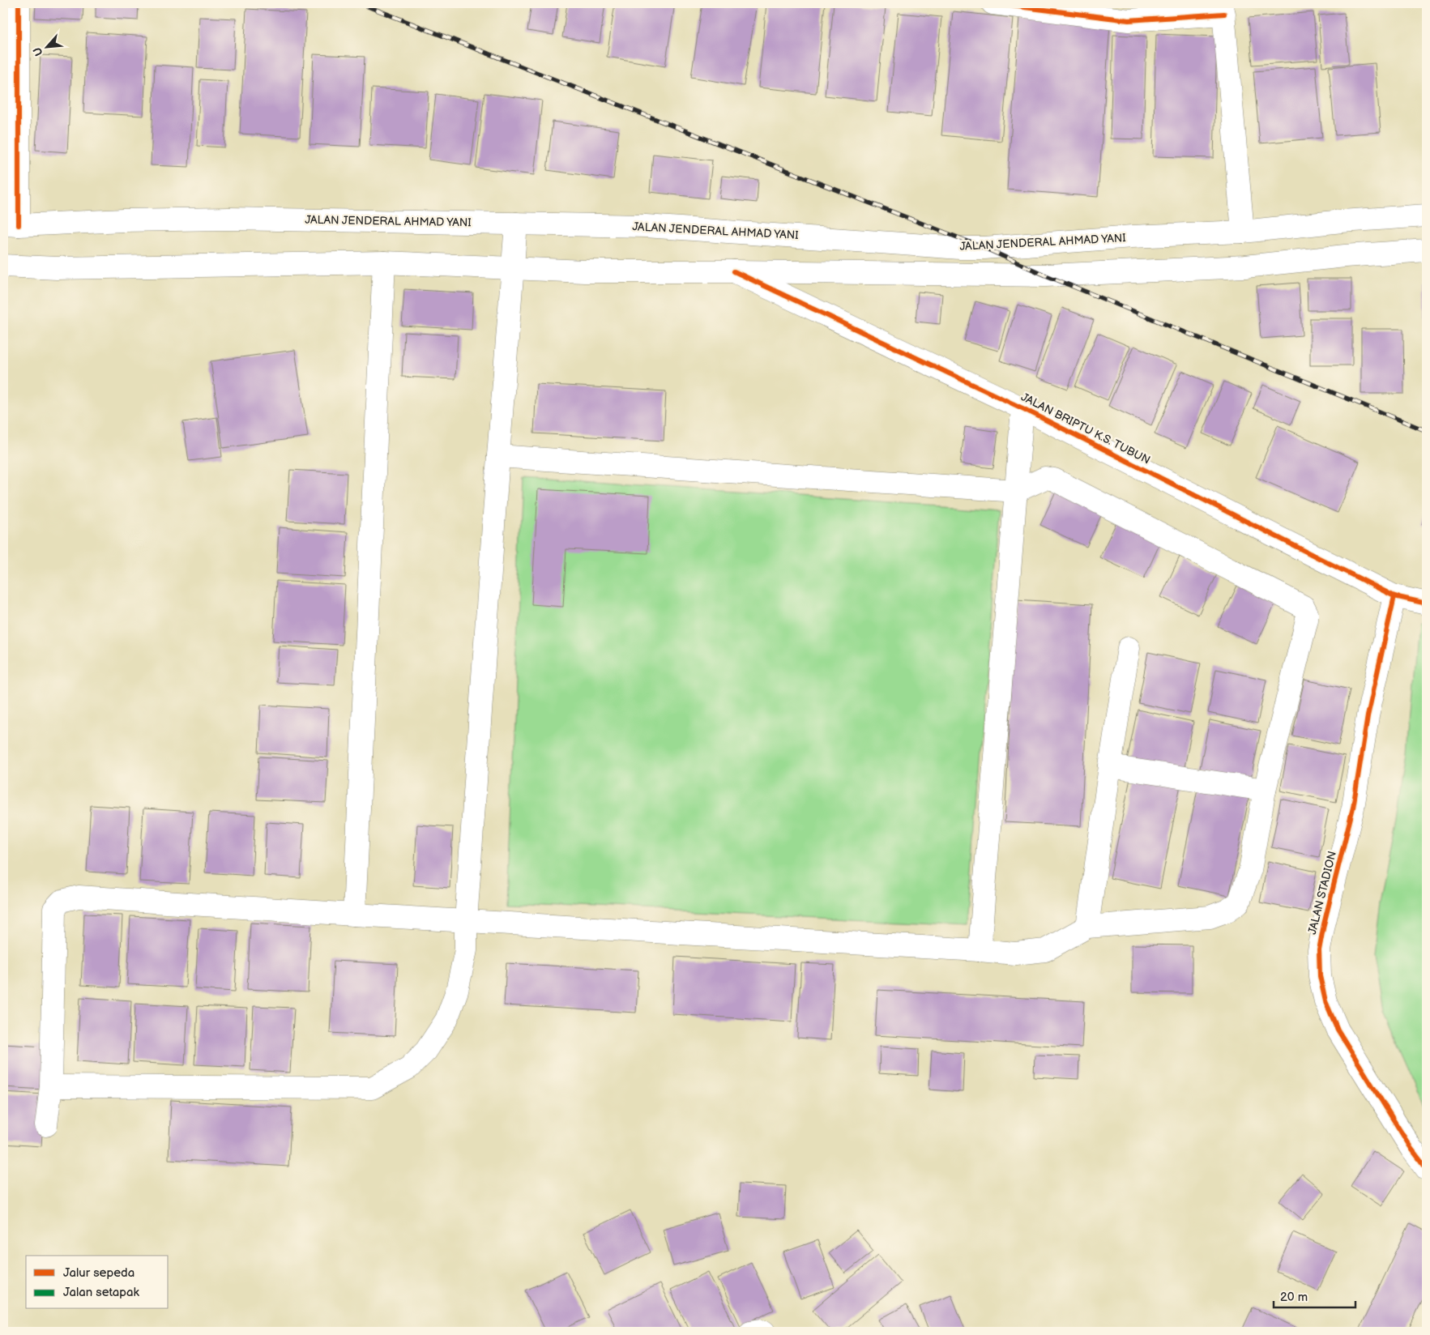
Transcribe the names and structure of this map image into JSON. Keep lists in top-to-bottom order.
{
  "streets": {
    "main road": ["JALAN JENDERAL AHMAD YANI", "JALAN BRIPTU K.S. TUBUN", "JALAN STADION"]
  },
  "crossings": [
    ["JALAN BRIPTU K.S. TUBUN", "JALAN STADION"]
  ],
  "legend": ["Jalur sepeda", "Jalan setapak"],
  "scale_bar": "20 m",
  "north": "bottom left"
}
